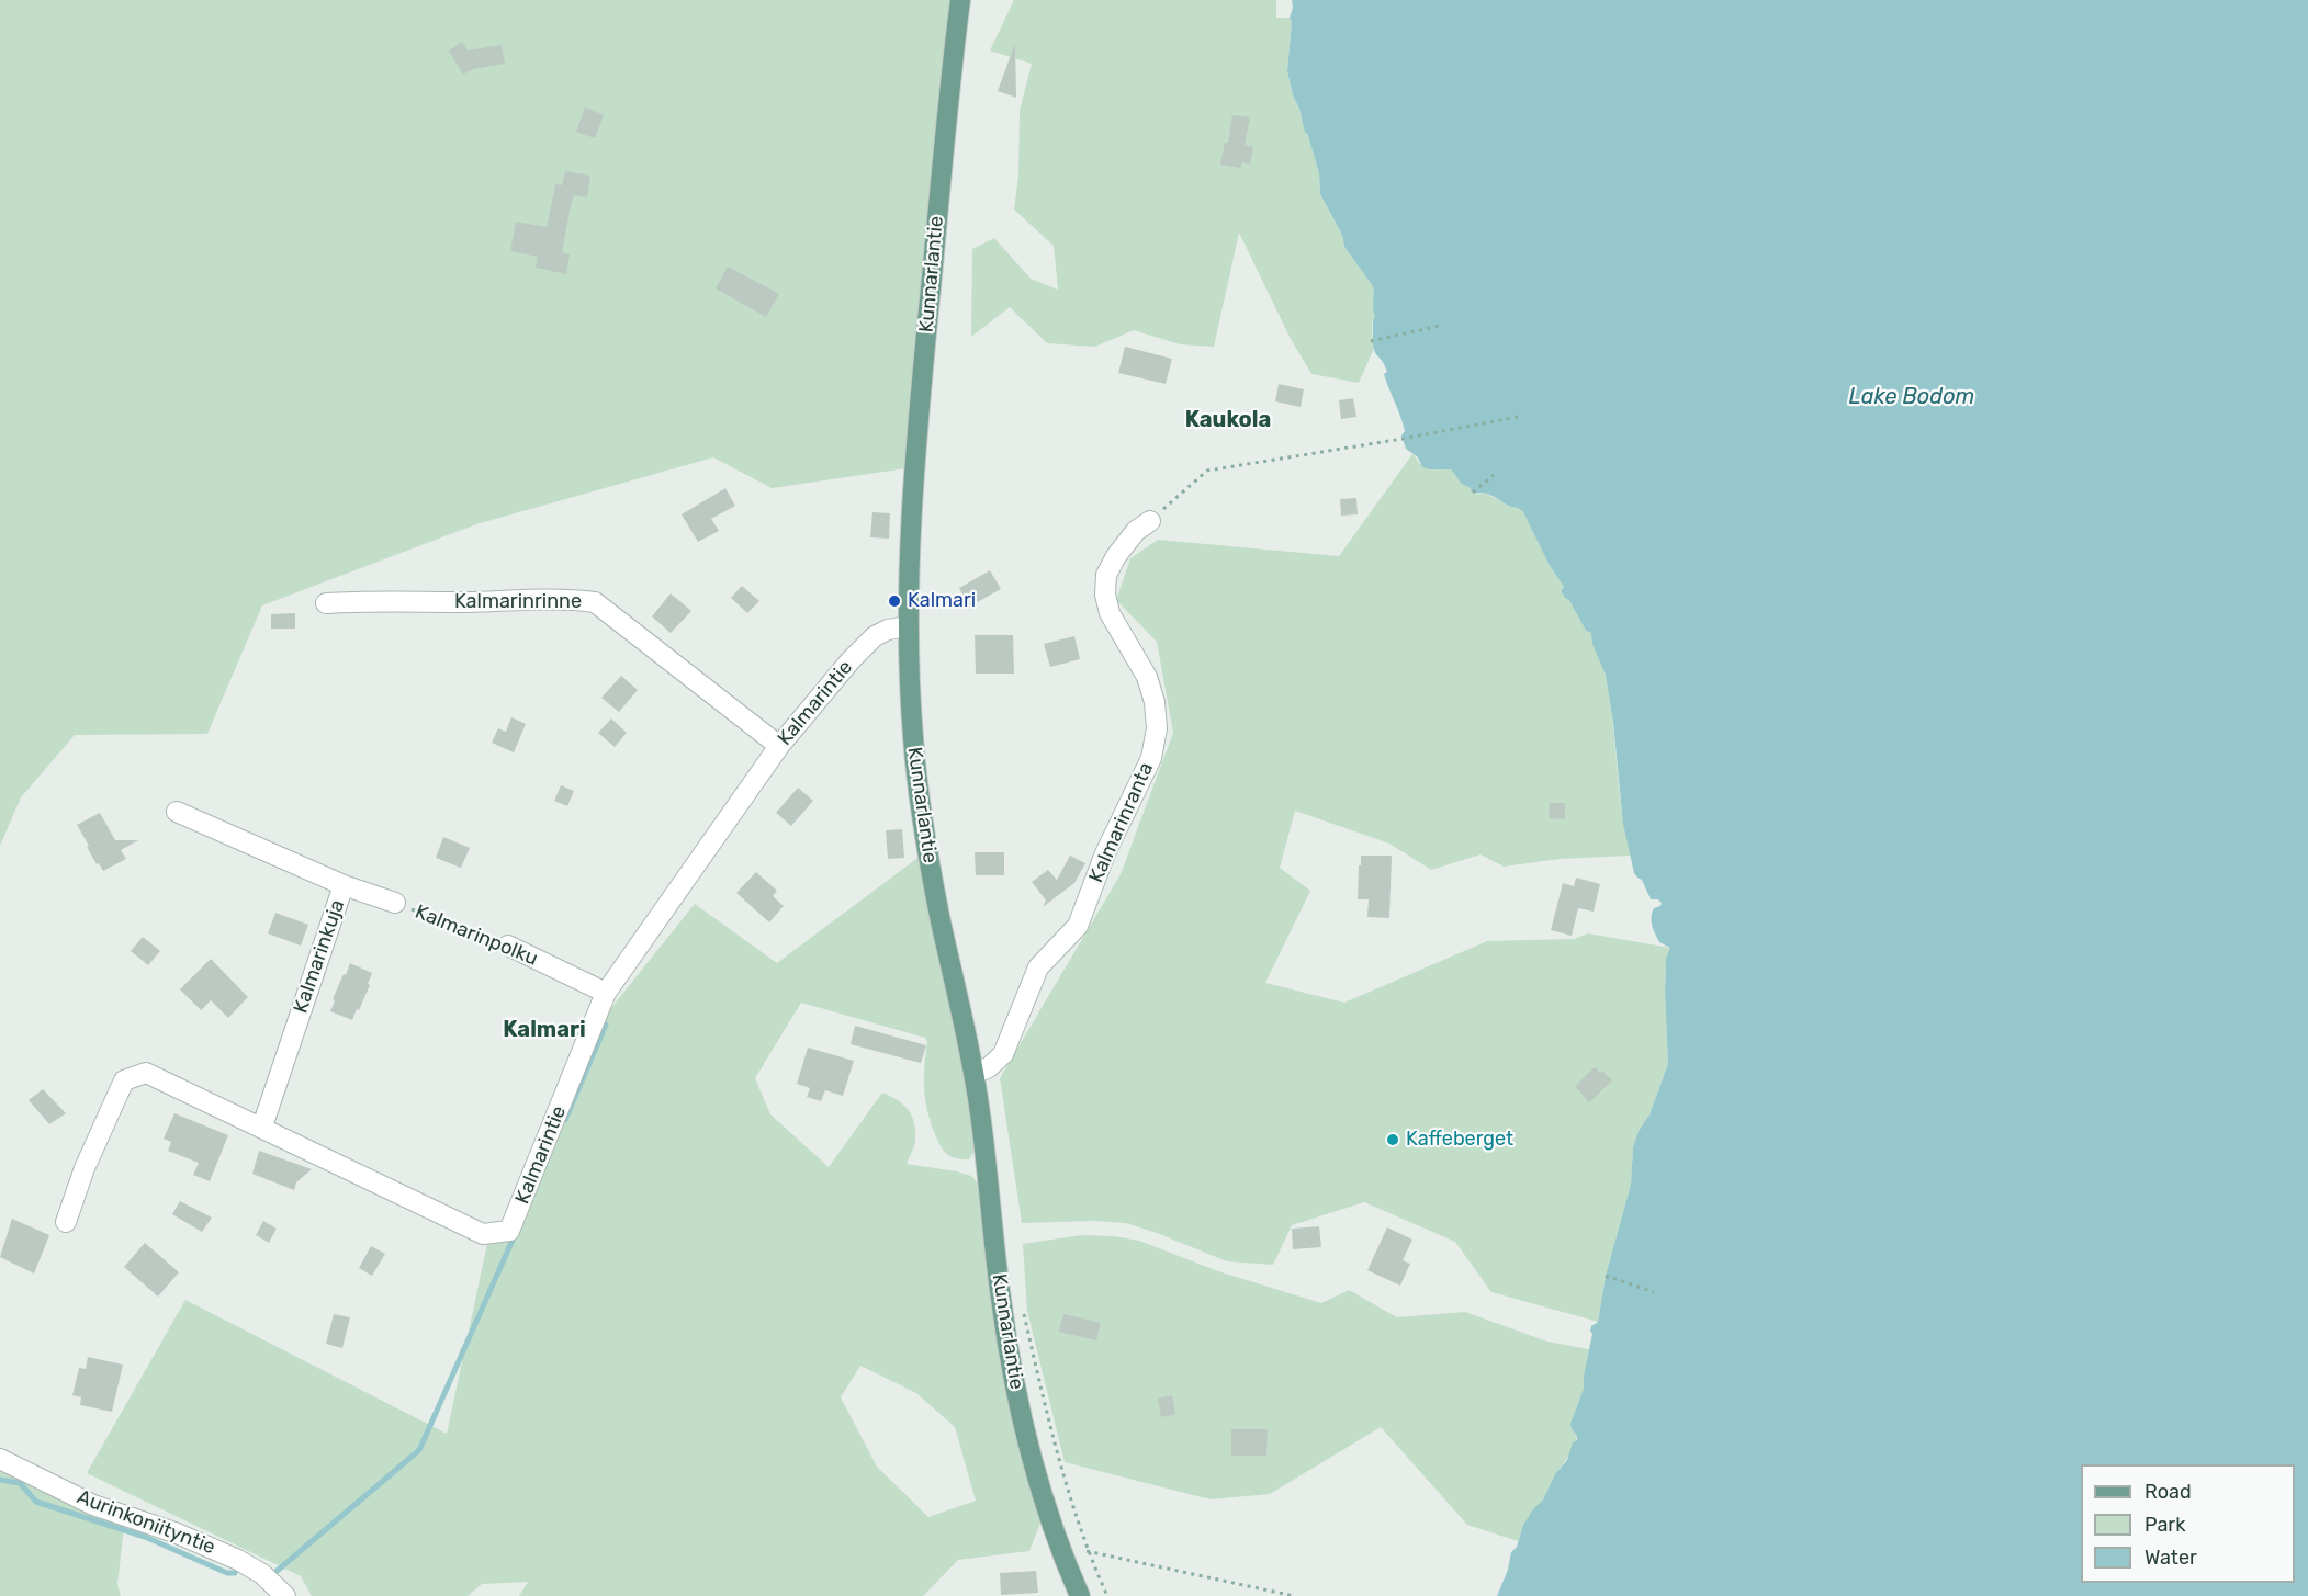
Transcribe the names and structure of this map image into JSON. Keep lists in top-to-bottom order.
{
  "streets": {
    "main road": ["Kunnarlantie"],
    "street": [
      "Kalmarinrinne",
      "Kalmarintie",
      "Kalmarinranta",
      "Kalmarinpolku",
      "Kalmarinkuja",
      "Aurinkoniityntie"
    ]
  },
  "crossings": [
    ["Kunnarlantie", "Kalmarintie"],
    ["Kunnarlantie", "Kalmarinranta"],
    ["Kalmarinrinne", "Kalmarintie"],
    ["Kalmarintie", "Kalmarinpolku"],
    ["Kalmarintie", "Kalmarinkuja"],
    ["Kalmarinpolku", "Kalmarinkuja"]
  ],
  "districts": ["Kaukola", "Kalmari"],
  "water": ["Lake Bodom"],
  "places": ["Kalmari", "Kaffeberget"],
  "legend": ["Road", "Park", "Water"]
}
